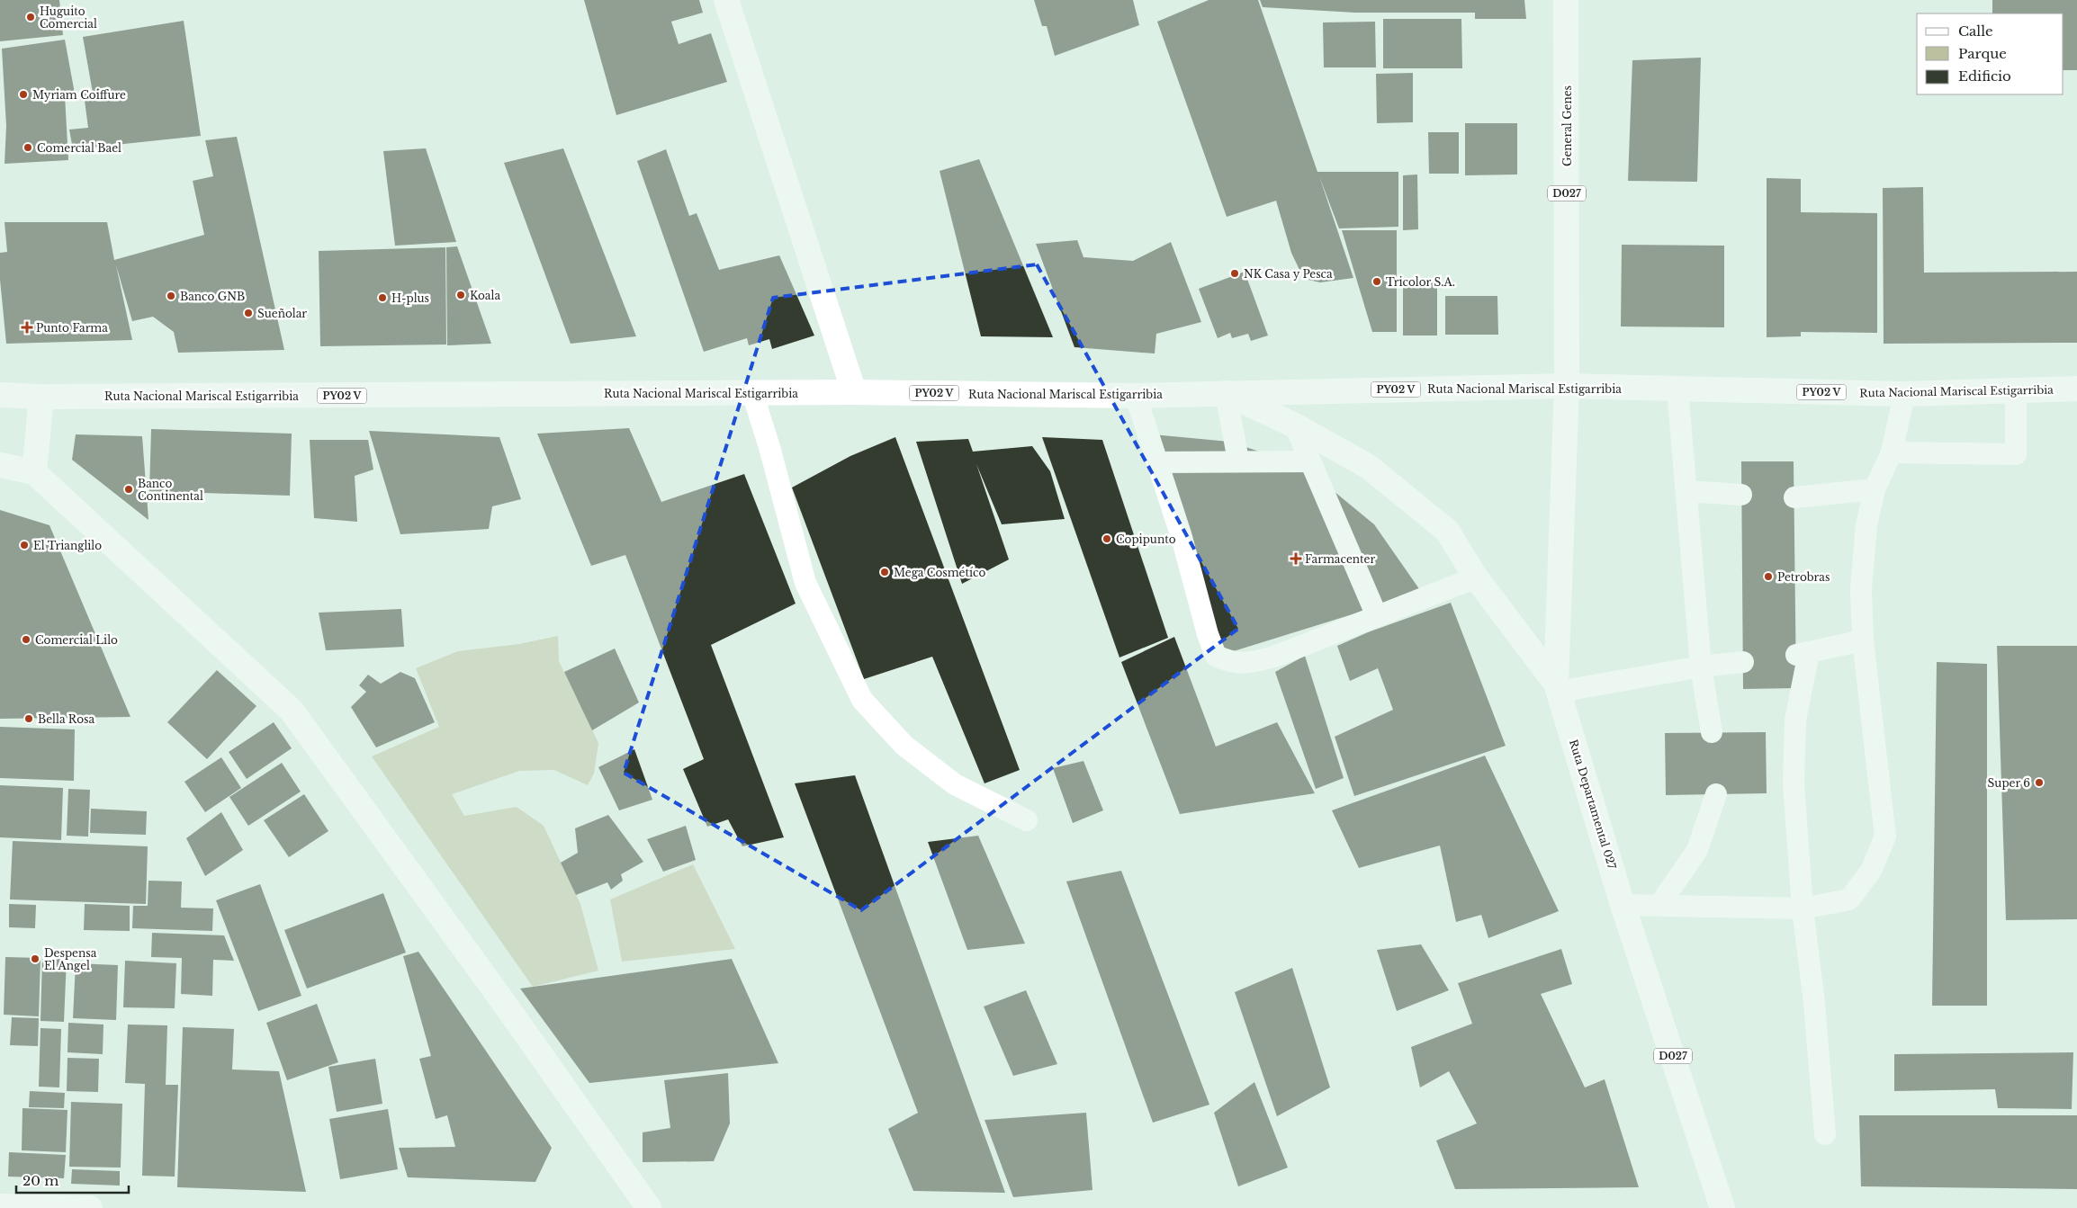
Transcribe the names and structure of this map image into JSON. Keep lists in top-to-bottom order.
{
  "streets": {
    "main road": [
      "General Genes",
      "D027",
      "Ruta Nacional Mariscal Estigarribia",
      "PY02 V",
      "Ruta Departamental 027"
    ]
  },
  "crossings": [
    ["General Genes", "Ruta Nacional Mariscal Estigarribia"],
    ["General Genes", "Ruta Departamental 027"],
    ["Ruta Nacional Mariscal Estigarribia", "Ruta Departamental 027"]
  ],
  "places": {
    "other": [
      "Huguito Comercial",
      "Myriam Coiffure",
      "Comercial Bael",
      "NK Casa y Pesca",
      "Tricolor S.A.",
      "Koala",
      "Banco GNB",
      "H-plus",
      "Sueñolar",
      "Banco Continental",
      "Copipunto",
      "El Trianglilo",
      "Mega Cosmétíco",
      "Petrobras",
      "Comercial Lilo",
      "Bella Rosa",
      "Super 6",
      "Despensa El Angel"
    ],
    "health": ["Punto Farma", "Farmacenter"]
  },
  "legend": ["Calle", "Parque", "Edificio"],
  "scale_bar": "20 m"
}
